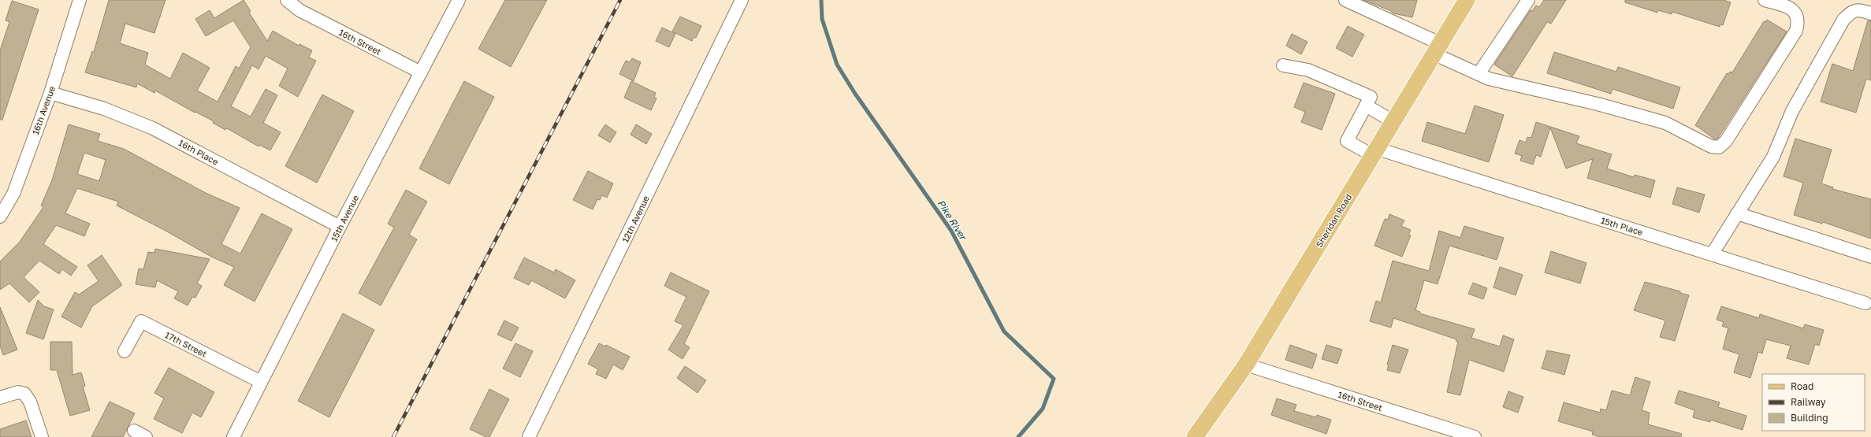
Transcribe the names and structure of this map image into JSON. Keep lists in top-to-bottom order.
{
  "streets": {
    "main road": ["Sheridan Road"],
    "street": [
      "16th Street",
      "16th Avenue",
      "16th Place",
      "15th Avenue",
      "12th Avenue",
      "15th Place",
      "17th Street"
    ]
  },
  "crossings": [
    ["16th Street", "15th Avenue"],
    ["16th Street", "Sheridan Road"],
    ["16th Avenue", "16th Place"],
    ["16th Place", "15th Avenue"],
    ["15th Avenue", "17th Street"],
    ["Sheridan Road", "15th Place"]
  ],
  "water": ["Pike River"],
  "legend": ["Road", "Railway", "Building"]
}
